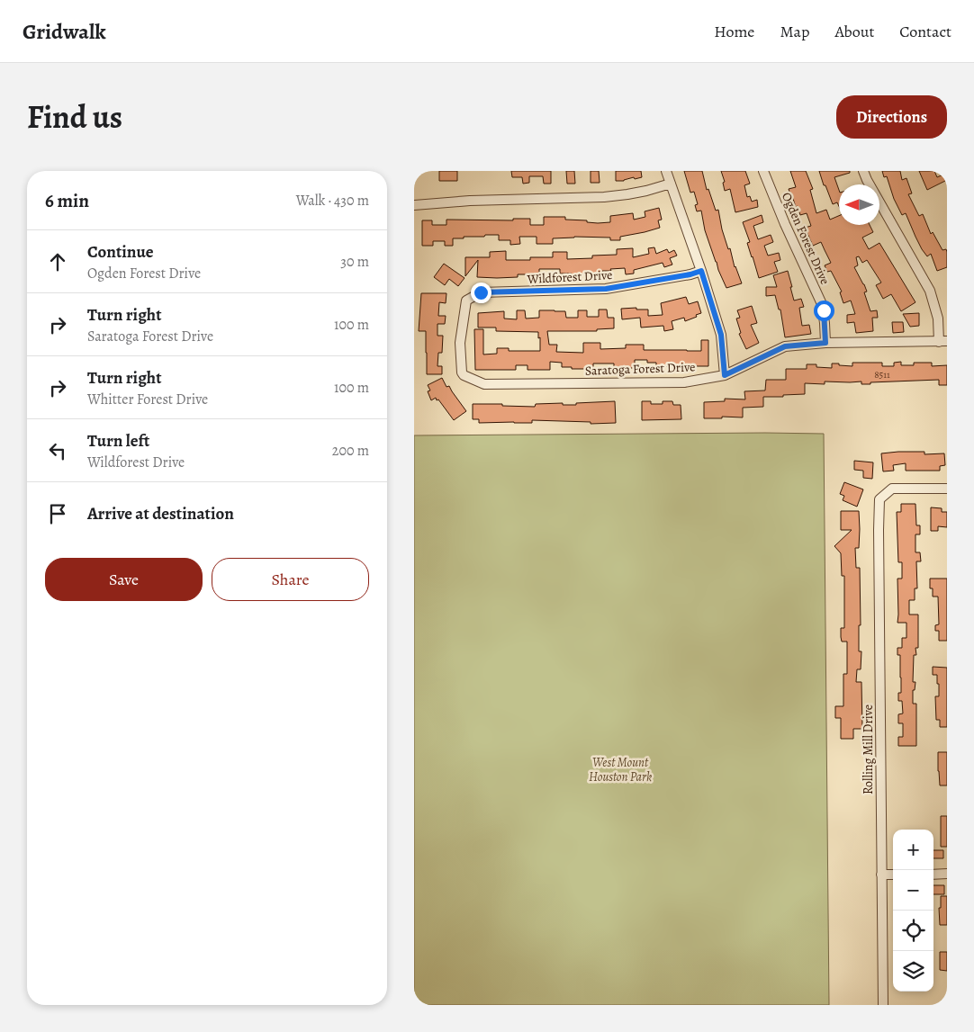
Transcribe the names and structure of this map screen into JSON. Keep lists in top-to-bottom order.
{
  "streets": {
    "street": [
      "Ogden Forest Drive",
      "Wildforest Drive",
      "Saratoga Forest Drive",
      "Rolling Mill Drive"
    ]
  },
  "crossings": [
    ["Ogden Forest Drive", "Saratoga Forest Drive"],
    ["Wildforest Drive", "Saratoga Forest Drive"]
  ],
  "parks": ["West Mount Houston Park"],
  "house_numbers": ["8511"],
  "north": "left",
  "page": {
    "header": "Gridwalk",
    "nav": [
      "Home",
      "Map",
      "About",
      "Contact"
    ],
    "title": "Find us",
    "buttons": [
      "Directions",
      ["Save", "Share"]
    ],
    "heading": ["6 min", "Walk · 430 m"],
    "list": [
      ["Continue", "Ogden Forest Drive", "30 m"],
      ["Turn right", "Saratoga Forest Drive", "100 m"],
      ["Turn right", "Whitter Forest Drive", "100 m"],
      ["Turn left", "Wildforest Drive", "200 m"],
      "Arrive at destination"
    ],
    "map_buttons": ["+", "−"]
  }
}
